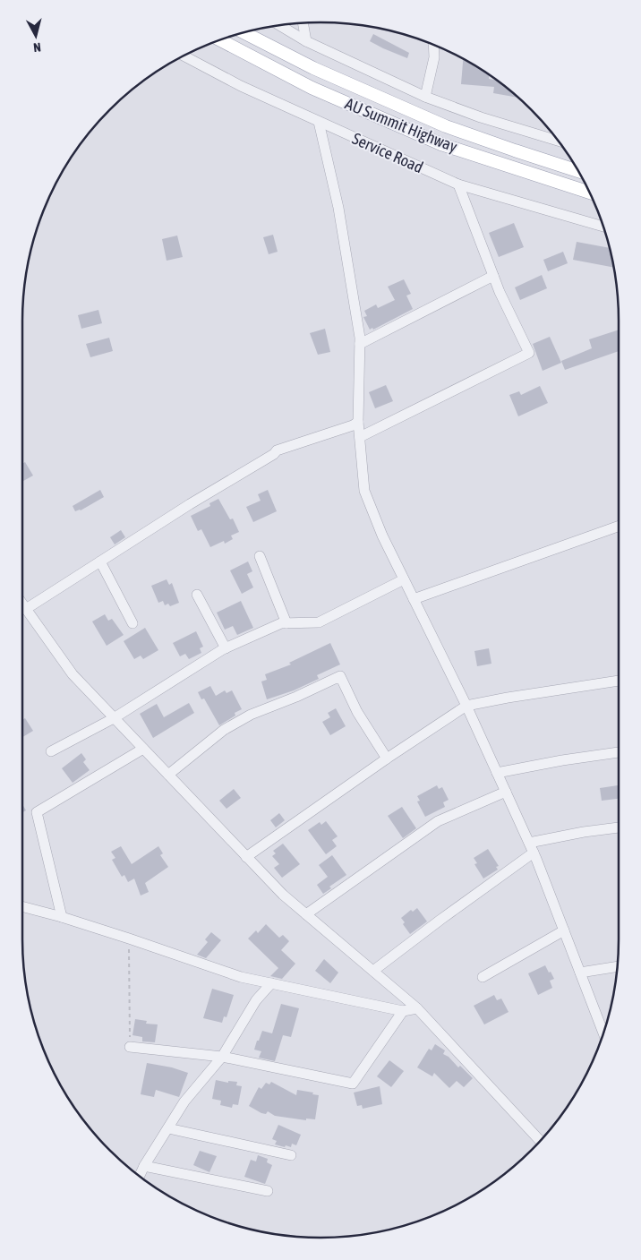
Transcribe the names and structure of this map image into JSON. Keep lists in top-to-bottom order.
{
  "streets": {
    "main road": ["AU Summit Highway"],
    "street": ["Service Road"]
  },
  "north": "bottom"
}
